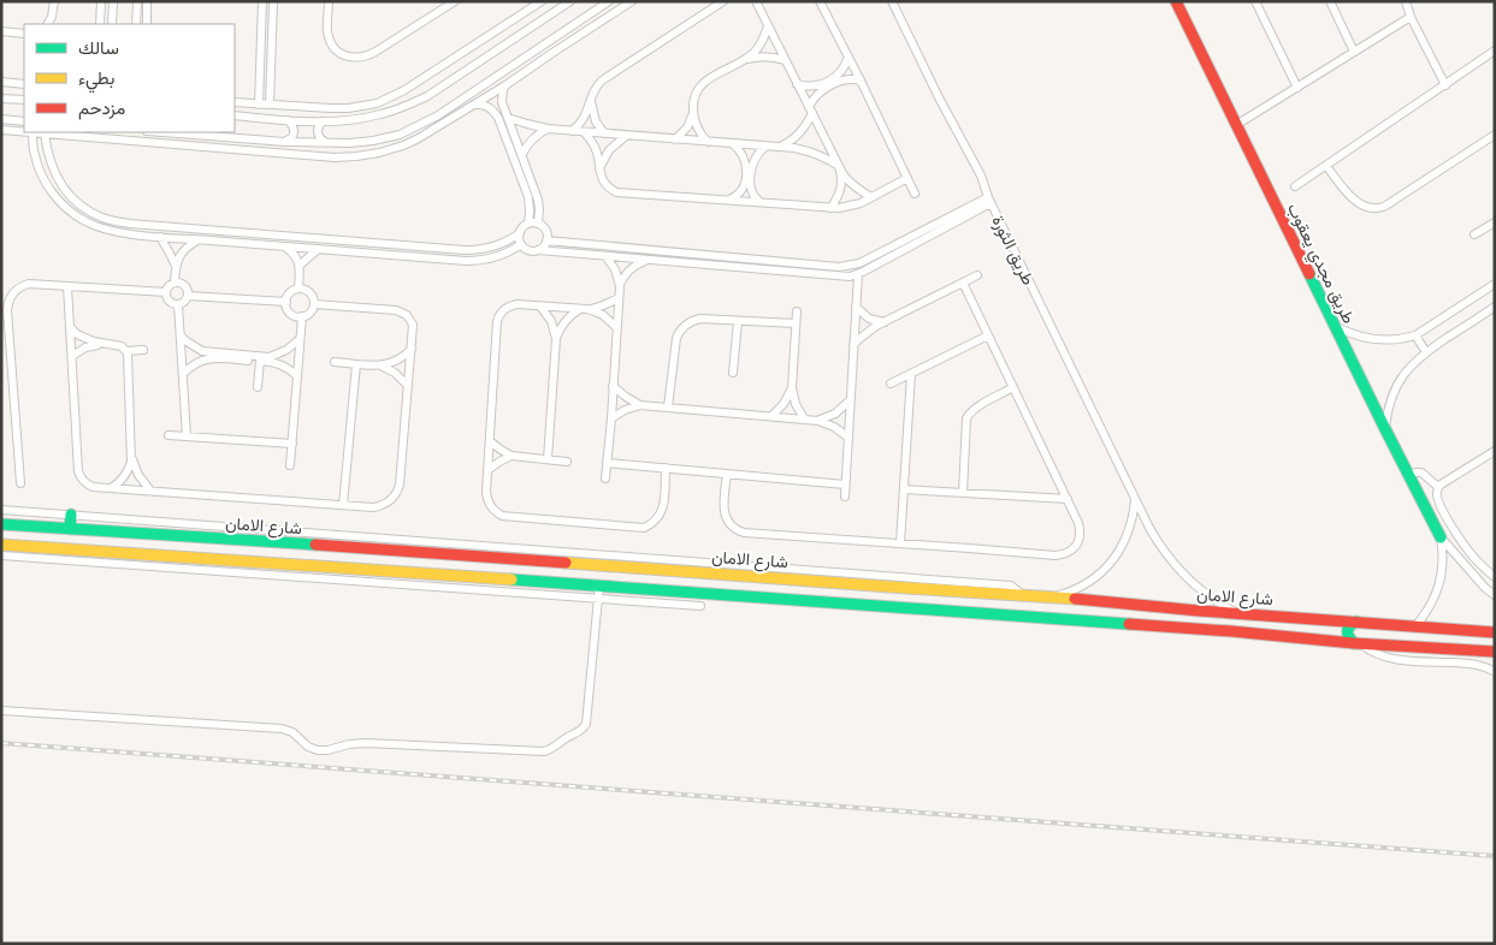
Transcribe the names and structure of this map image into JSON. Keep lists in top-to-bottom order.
{
  "streets": {
    "street": ["طريق الثورة", "طريق مجدي يعقوب", "شارع الامان"]
  },
  "crossings": [
    ["طريق الثورة", "شارع الامان"],
    ["طريق مجدي يعقوب", "شارع الامان"]
  ],
  "legend": ["سالك", "بطيء", "مزدحم"]
}
